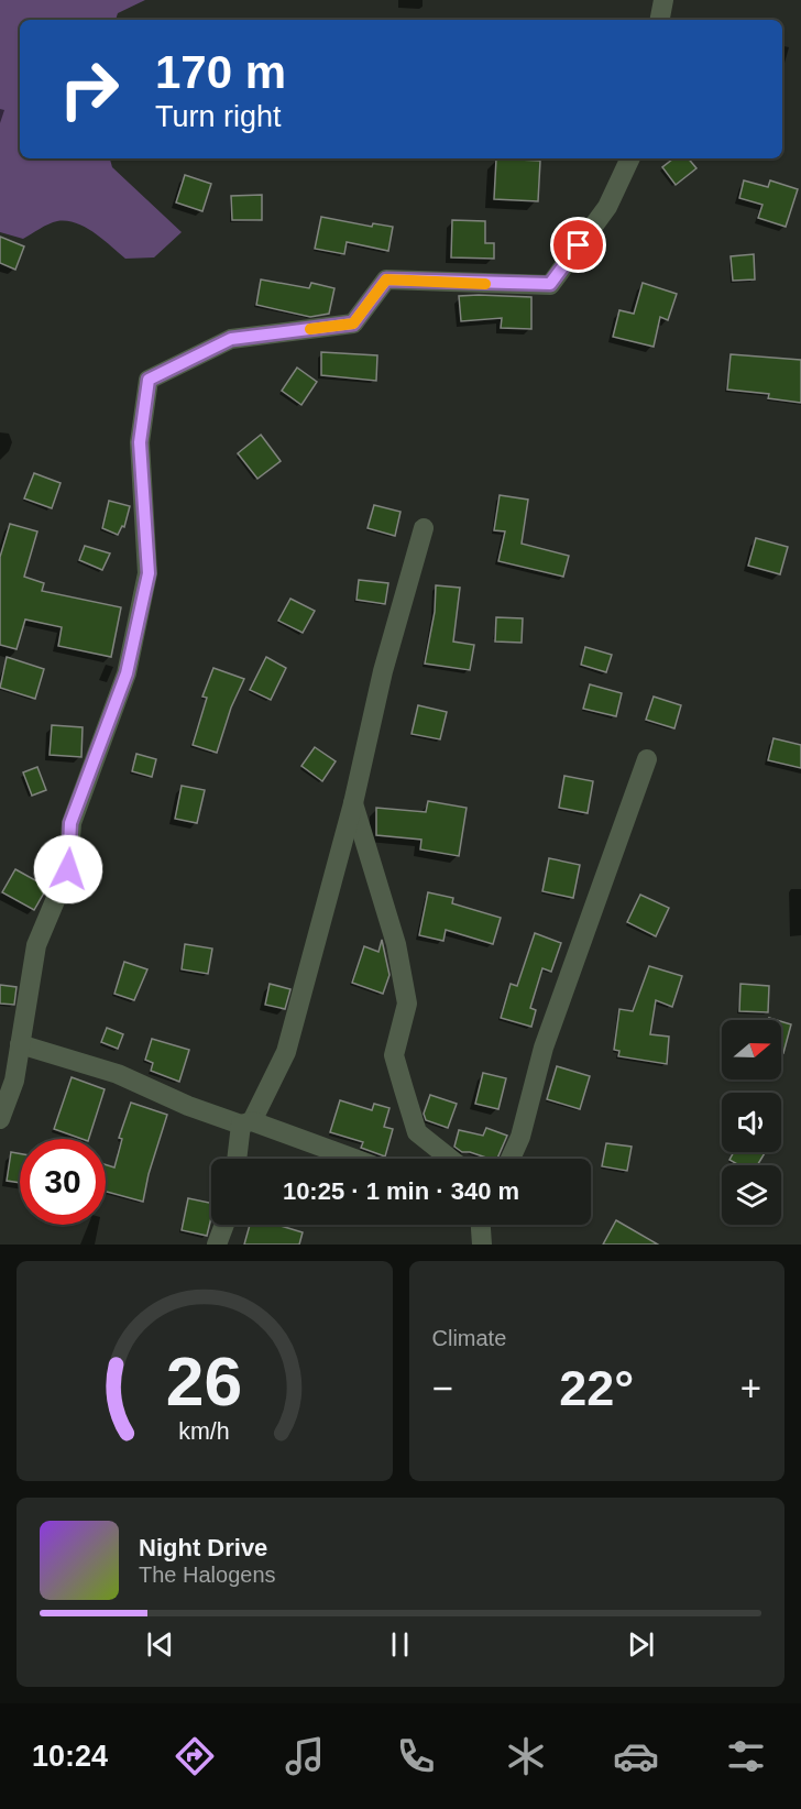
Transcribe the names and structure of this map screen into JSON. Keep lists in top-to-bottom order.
{
  "north": "right",
  "page": {
    "turn": ["170 m", "Turn right"],
    "limit": "30",
    "trip": "10:25 · 1 min · 340 m",
    "tile": "Climate",
    "heat": ["−", "22°", "+"],
    "song": ["Night Drive", "The Halogens"],
    "tabs": "10:24",
    "gauge": ["26", "km/h"]
  }
}
